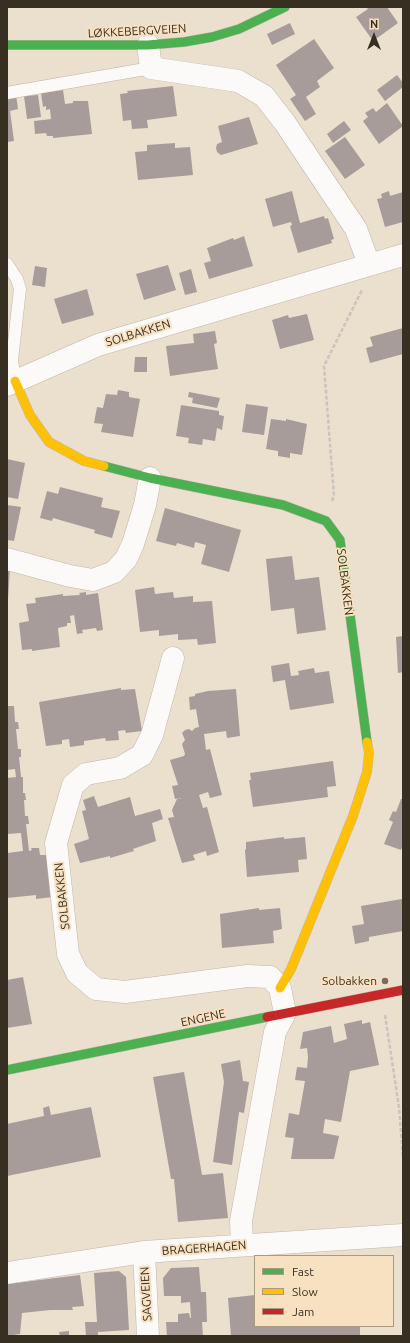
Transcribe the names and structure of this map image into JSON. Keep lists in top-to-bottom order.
{
  "streets": {
    "street": [
      "LØKKEBERGVEIEN",
      "SOLBAKKEN",
      "ENGENE",
      "BRAGERHAGEN",
      "SAGVEIEN"
    ]
  },
  "crossings": [
    ["BRAGERHAGEN", "SAGVEIEN"]
  ],
  "places": ["Solbakken"],
  "legend": ["Fast", "Slow", "Jam"],
  "north": "top"
}
